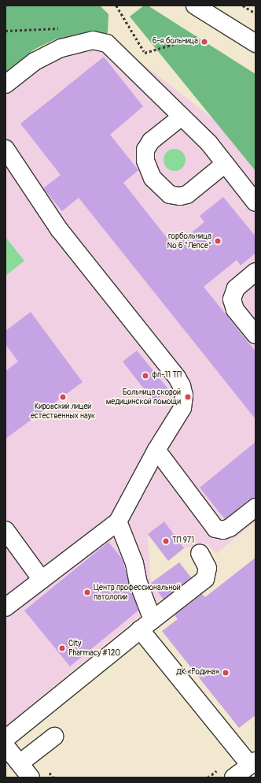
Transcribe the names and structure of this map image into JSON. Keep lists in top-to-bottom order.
{
  "places": [
    "6-я больница",
    "горбольница № 6 \"Лепсе\"",
    "фп-11 ТП",
    "Кировский лицей естественных наук",
    "Больница скорой медицинской помощи",
    "ТП 971",
    "Центр профессиональной патологии",
    "City Pharmacy #120",
    "ДК «Родина»"
  ]
}
